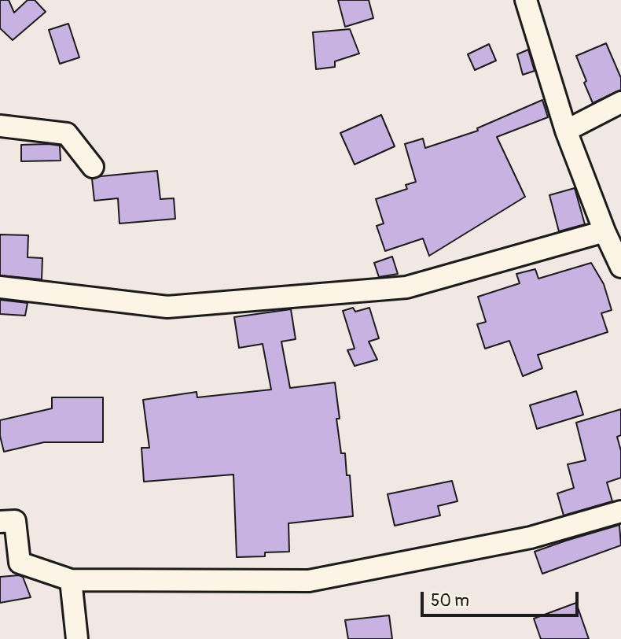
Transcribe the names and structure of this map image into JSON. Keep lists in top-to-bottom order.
{
  "scale_bar": "50 m"
}
